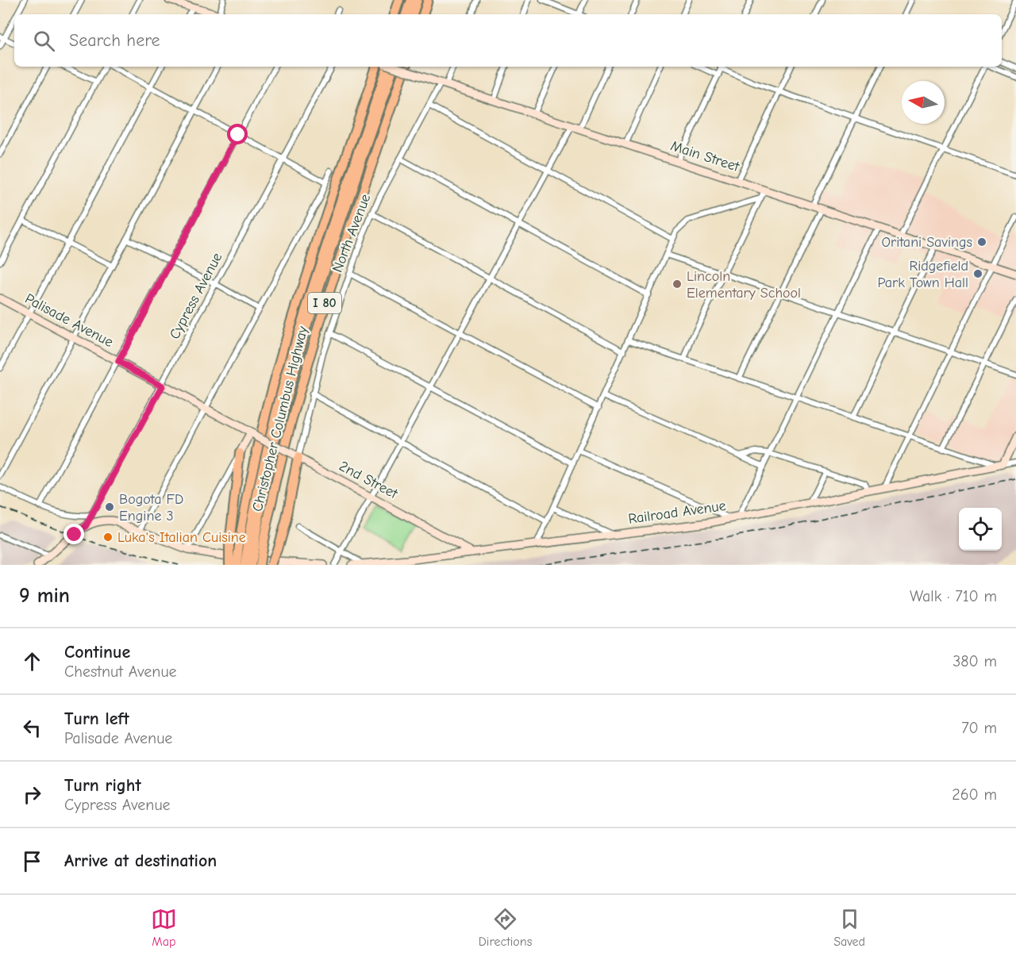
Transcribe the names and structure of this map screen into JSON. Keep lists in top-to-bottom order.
{
  "streets": {
    "highway": ["I 80", "Christopher Columbus Highway"],
    "main road": [
      "Main Street",
      "Cypress Avenue",
      "Palisade Avenue",
      "2nd Street",
      "Railroad Avenue"
    ],
    "street": ["North Avenue"]
  },
  "crossings": [
    ["Main Street", "North Avenue"],
    ["North Avenue", "2nd Street"],
    ["Cypress Avenue", "Palisade Avenue"],
    ["Palisade Avenue", "2nd Street"],
    ["2nd Street", "Railroad Avenue"]
  ],
  "places": [
    "Oritani Savings",
    "Ridgefield Park Town Hall",
    "Lincoln Elementary School",
    "Bogota FD Engine 3",
    "Luka's Italian Cuisine"
  ],
  "north": "left",
  "page": {
    "search": "Search here",
    "heading": ["9 min", "Walk · 710 m"],
    "list": [
      ["Continue", "Chestnut Avenue", "380 m"],
      ["Turn left", "Palisade Avenue", "70 m"],
      ["Turn right", "Cypress Avenue", "260 m"],
      "Arrive at destination"
    ],
    "nav": ["Map", "Directions", "Saved"]
  }
}
